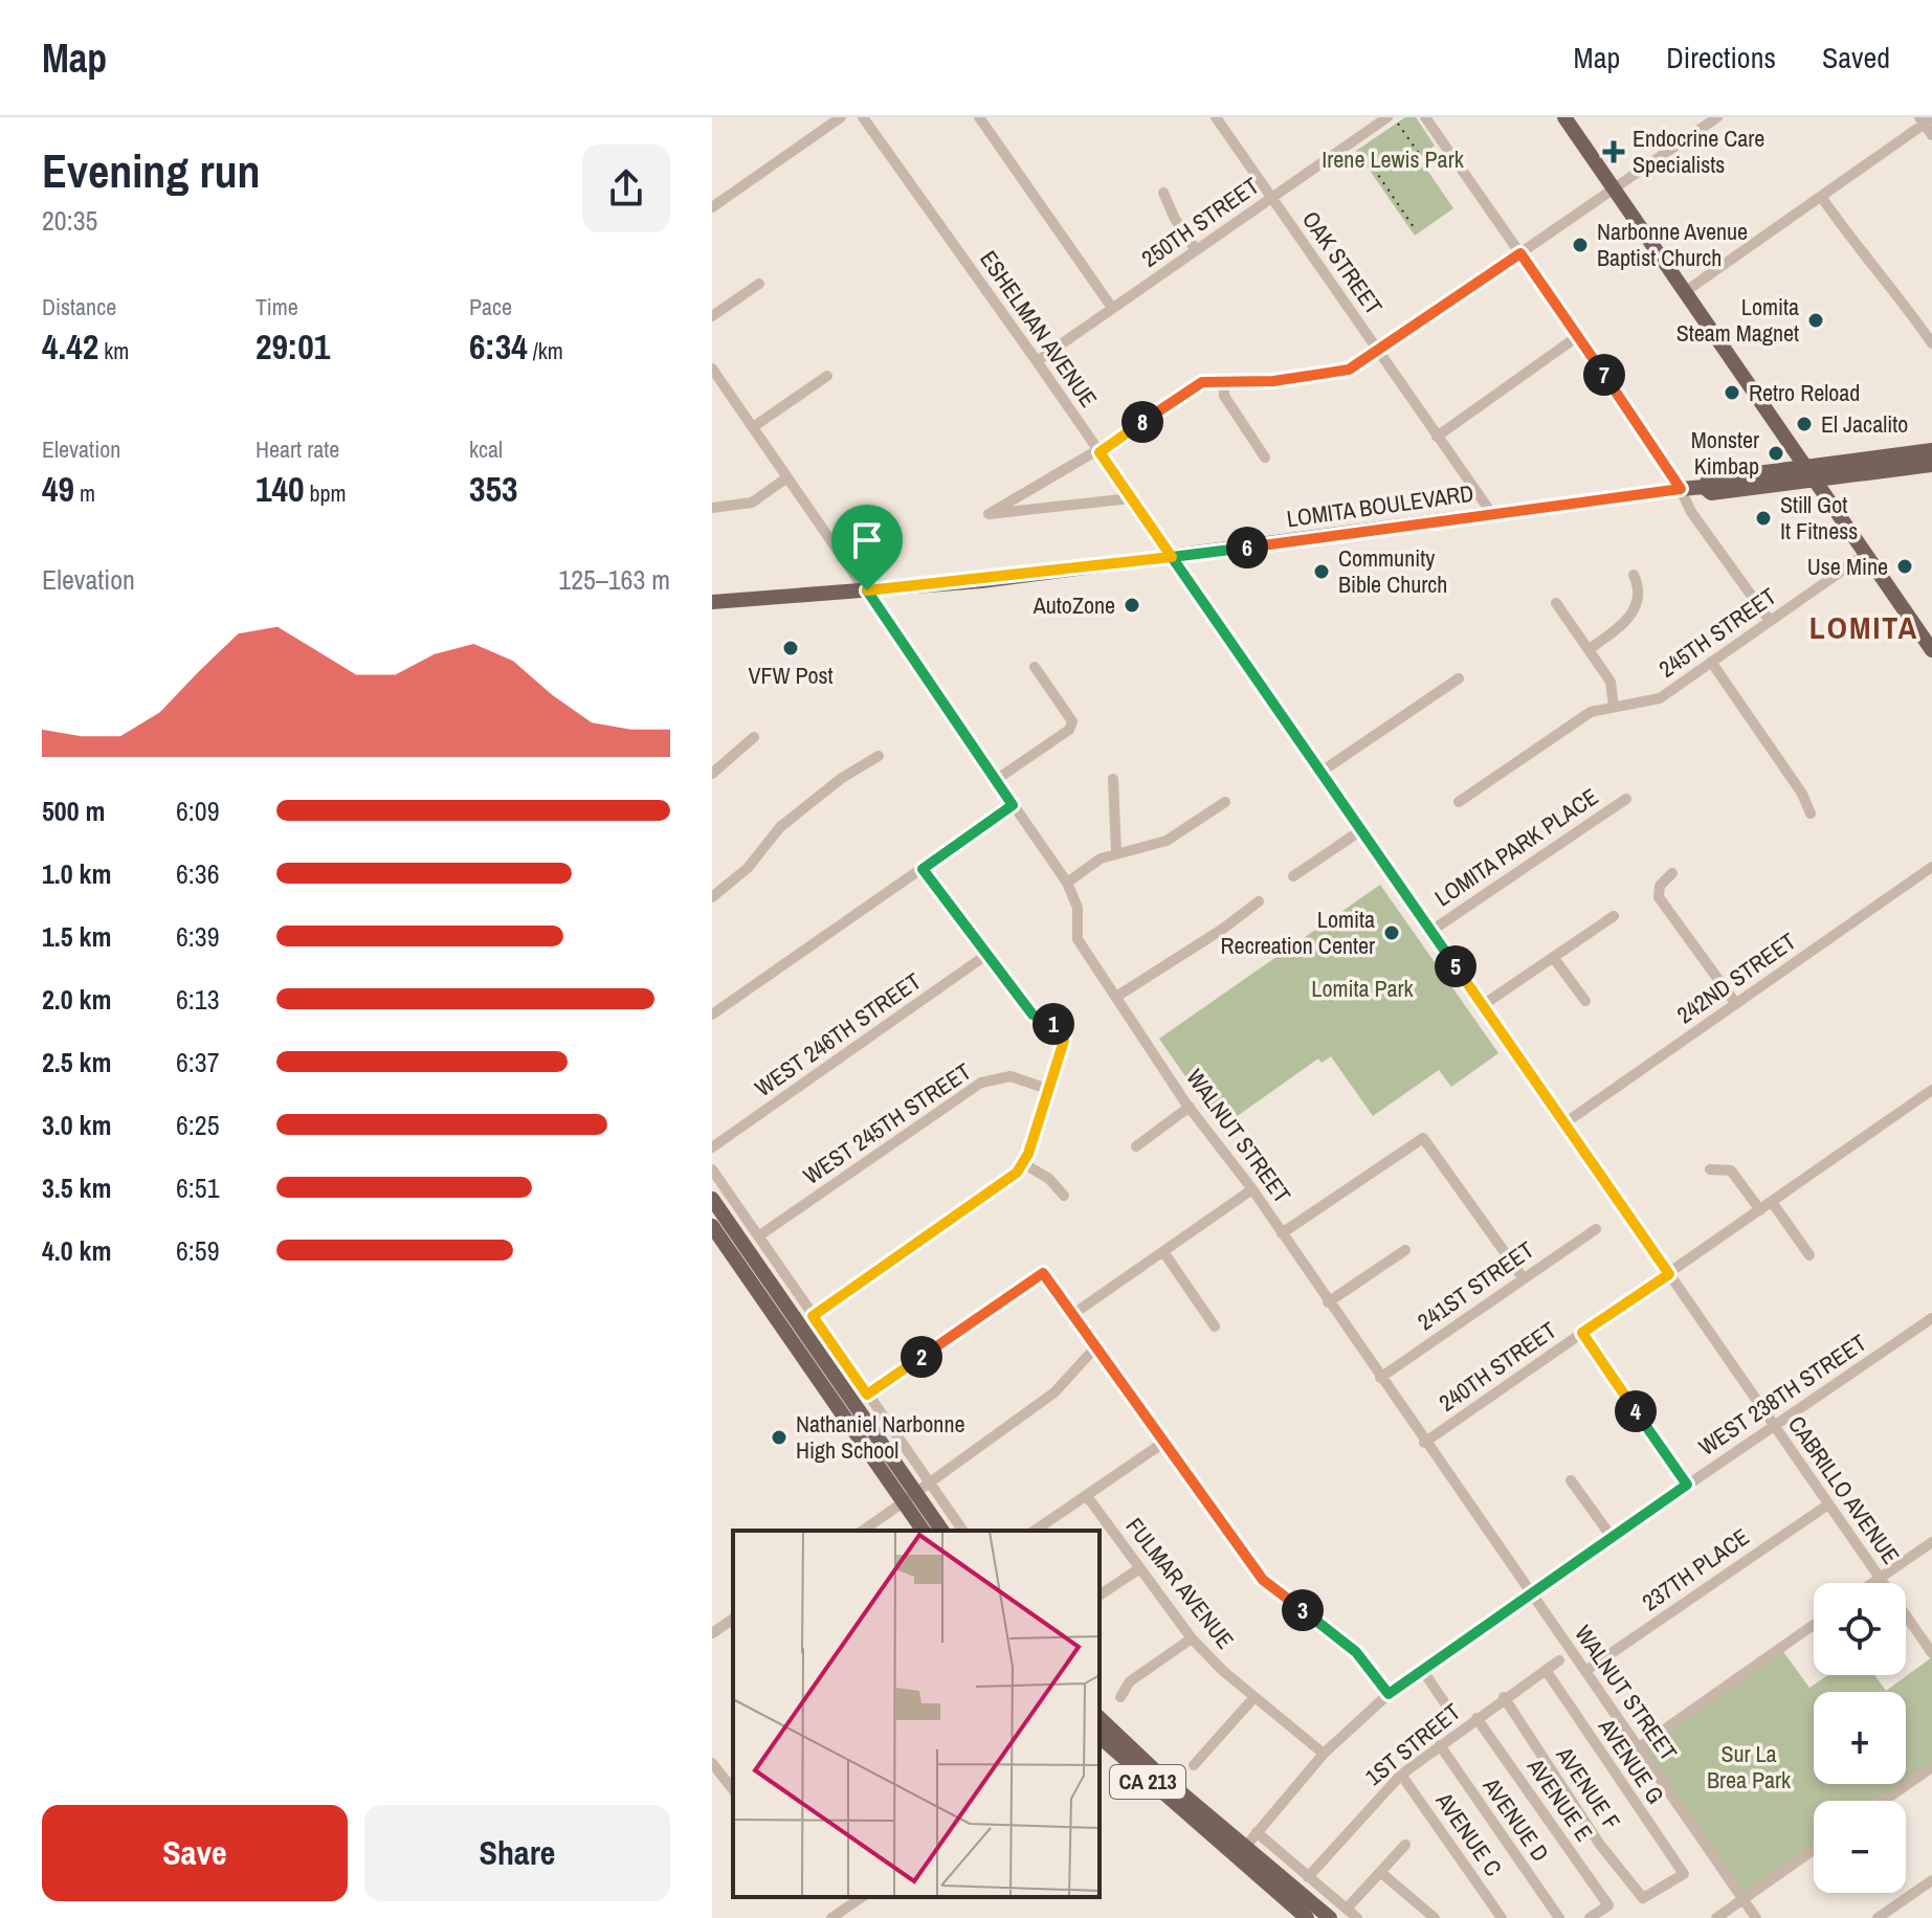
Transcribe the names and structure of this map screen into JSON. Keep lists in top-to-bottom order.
{
  "streets": {
    "main road": ["LOMITA BOULEVARD", "CA 213"],
    "street": [
      "250TH STREET",
      "OAK STREET",
      "ESHELMAN AVENUE",
      "245TH STREET",
      "LOMITA PARK PLACE",
      "242ND STREET",
      "WEST 246TH STREET",
      "WEST 245TH STREET",
      "WALNUT STREET",
      "241ST STREET",
      "240TH STREET",
      "WEST 238TH STREET",
      "CABRILLO AVENUE",
      "237TH PLACE",
      "FULMAR AVENUE",
      "1ST STREET",
      "AVENUE G",
      "AVENUE F",
      "AVENUE E",
      "AVENUE D",
      "AVENUE C"
    ]
  },
  "crossings": [
    ["250TH STREET", "OAK STREET"],
    ["250TH STREET", "ESHELMAN AVENUE"],
    ["OAK STREET", "LOMITA BOULEVARD"],
    ["ESHELMAN AVENUE", "LOMITA BOULEVARD"],
    ["ESHELMAN AVENUE", "LOMITA PARK PLACE"],
    ["ESHELMAN AVENUE", "242ND STREET"],
    ["ESHELMAN AVENUE", "240TH STREET"],
    ["ESHELMAN AVENUE", "CABRILLO AVENUE"],
    ["LOMITA BOULEVARD", "WALNUT STREET"],
    ["WALNUT STREET", "241ST STREET"],
    ["WALNUT STREET", "240TH STREET"],
    ["WALNUT STREET", "WEST 238TH STREET"],
    ["WALNUT STREET", "237TH PLACE"],
    ["WEST 238TH STREET", "CABRILLO AVENUE"],
    ["WEST 238TH STREET", "FULMAR AVENUE"],
    ["WEST 238TH STREET", "CA 213"],
    ["CABRILLO AVENUE", "237TH PLACE"],
    ["1ST STREET", "AVENUE G"],
    ["1ST STREET", "AVENUE F"],
    ["1ST STREET", "AVENUE E"],
    ["1ST STREET", "AVENUE D"],
    ["1ST STREET", "AVENUE C"],
    ["AVENUE G", "AVENUE F"]
  ],
  "districts": ["LOMITA"],
  "parks": ["Irene Lewis Park", "Lomita Park", "Sur La Brea Park"],
  "places": {
    "health": ["Endocrine Care Specialists"],
    "other": [
      "Narbonne Avenue Baptist Church",
      "Lomita Steam Magnet",
      "Retro Reload",
      "El Jacalito",
      "Monster Kimbap",
      "Still Got It Fitness",
      "Use Mine",
      "Community Bible Church",
      "AutoZone",
      "VFW Post",
      "Lomita Recreation Center",
      "Nathaniel Narbonne High School"
    ]
  },
  "page": {
    "header": "Map",
    "nav": ["Map", "Directions", "Saved"],
    "heading": ["Evening run", "20:35"],
    "stats": [
      ["Distance", "4.42 km"],
      ["Time", "29:01"],
      ["Pace", "6:34 /km"],
      ["Elevation", "49 m"],
      ["Heart rate", "140 bpm"],
      ["kcal", "353"]
    ],
    "pins": [
      "7",
      "8",
      "6",
      "5",
      "1",
      "2",
      "4",
      "3"
    ],
    "chart": ["Elevation", "125–163 m"],
    "list": [
      {
        "name": "500 m",
        "note": "6:09"
      },
      {
        "name": "1.0 km",
        "note": "6:36"
      },
      {
        "name": "1.5 km",
        "note": "6:39"
      },
      {
        "name": "2.0 km",
        "note": "6:13"
      },
      {
        "name": "2.5 km",
        "note": "6:37"
      },
      {
        "name": "3.0 km",
        "note": "6:25"
      },
      {
        "name": "3.5 km",
        "note": "6:51"
      },
      {
        "name": "4.0 km",
        "note": "6:59"
      }
    ],
    "map_buttons": ["+", "−"],
    "buttons": ["Save", "Share"]
  }
}
